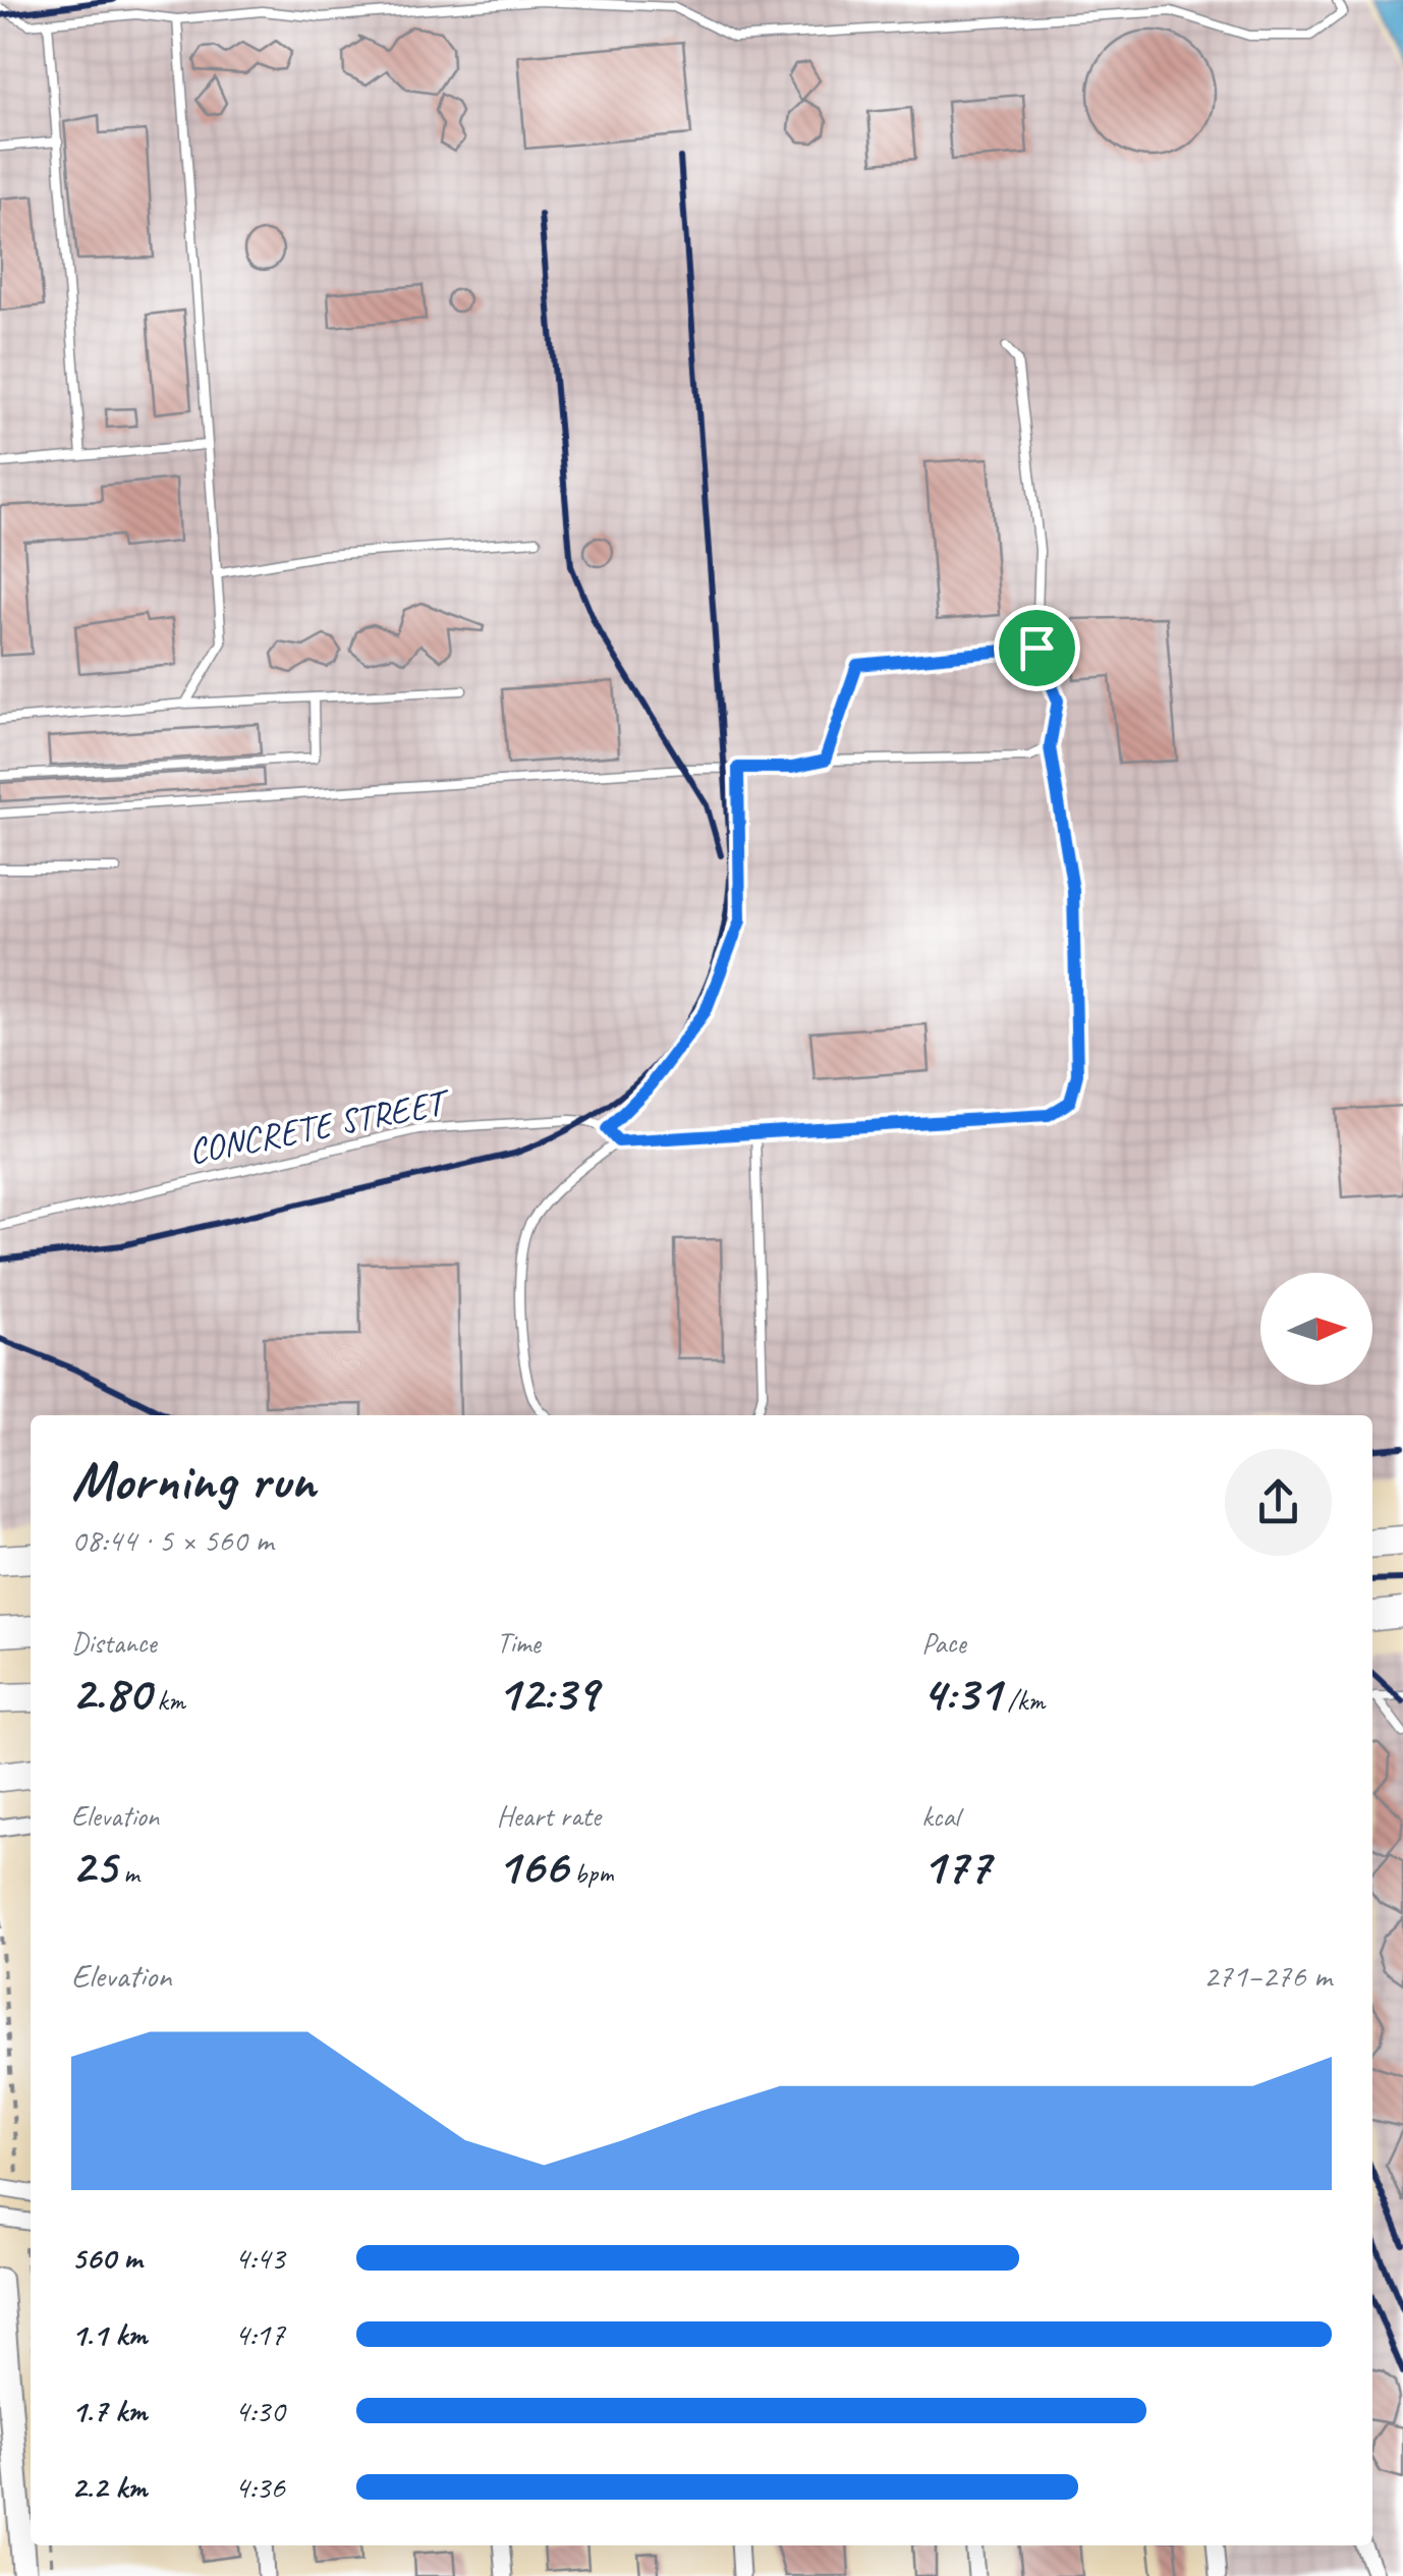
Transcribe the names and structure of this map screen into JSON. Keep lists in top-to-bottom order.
{
  "streets": {
    "lane": ["CONCRETE STREET"]
  },
  "north": "right",
  "page": {
    "heading": ["Morning run", "08:44 · 5 × 560 m"],
    "stats": [
      ["Distance", "2.80 km"],
      ["Time", "12:39"],
      ["Pace", "4:31 /km"],
      ["Elevation", "25 m"],
      ["Heart rate", "166 bpm"],
      ["kcal", "177"]
    ],
    "chart": ["Elevation", "271–276 m"],
    "list": [
      {
        "name": "560 m",
        "note": "4:43"
      },
      {
        "name": "1.1 km",
        "note": "4:17"
      },
      {
        "name": "1.7 km",
        "note": "4:30"
      },
      {
        "name": "2.2 km",
        "note": "4:36"
      }
    ]
  }
}
